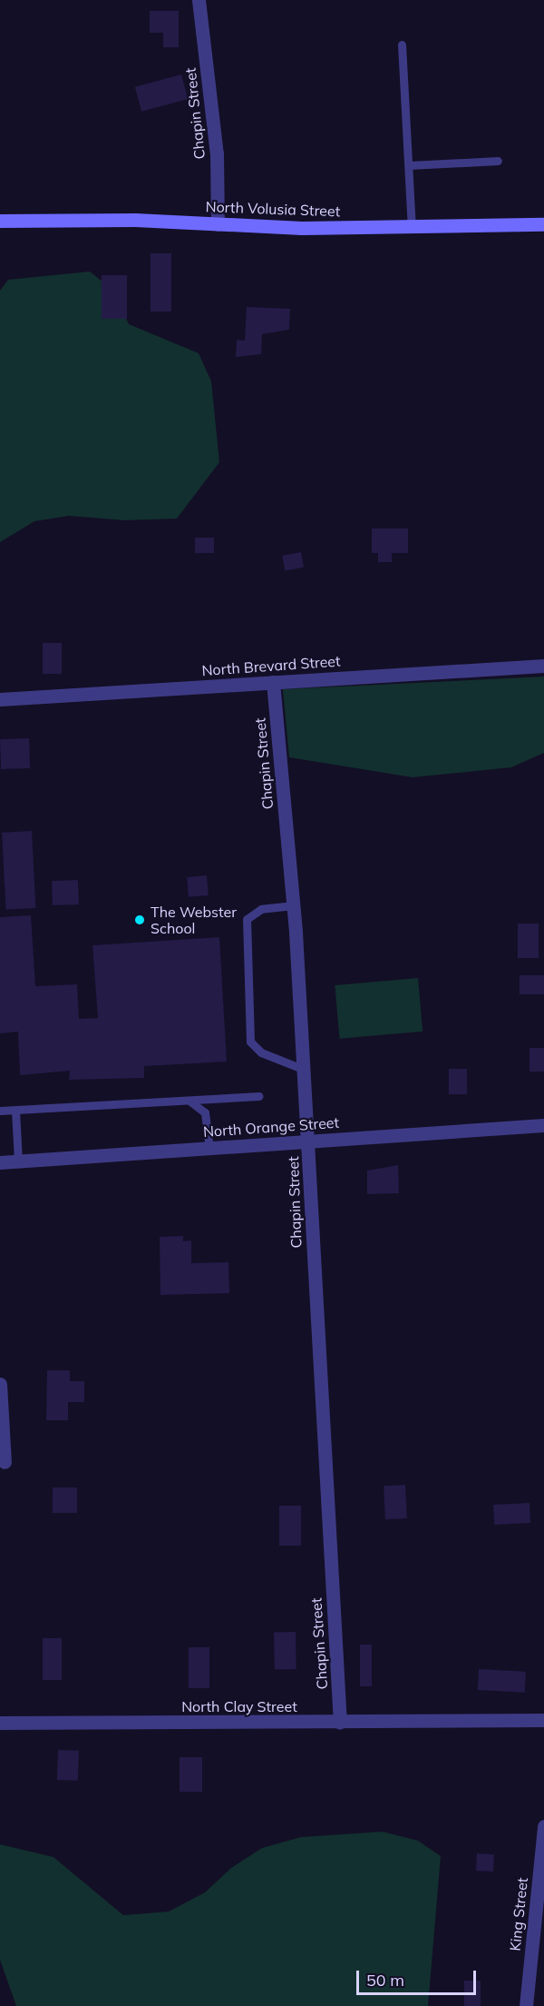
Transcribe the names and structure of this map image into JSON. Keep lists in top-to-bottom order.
{
  "streets": {
    "main road": ["North Volusia Street"],
    "street": [
      "Chapin Street",
      "North Brevard Street",
      "North Orange Street",
      "North Clay Street",
      "King Street"
    ]
  },
  "crossings": [
    ["Chapin Street", "North Volusia Street"],
    ["Chapin Street", "North Brevard Street"],
    ["Chapin Street", "North Orange Street"],
    ["Chapin Street", "North Clay Street"]
  ],
  "places": ["The Webster School"],
  "scale_bar": "50 m"
}
